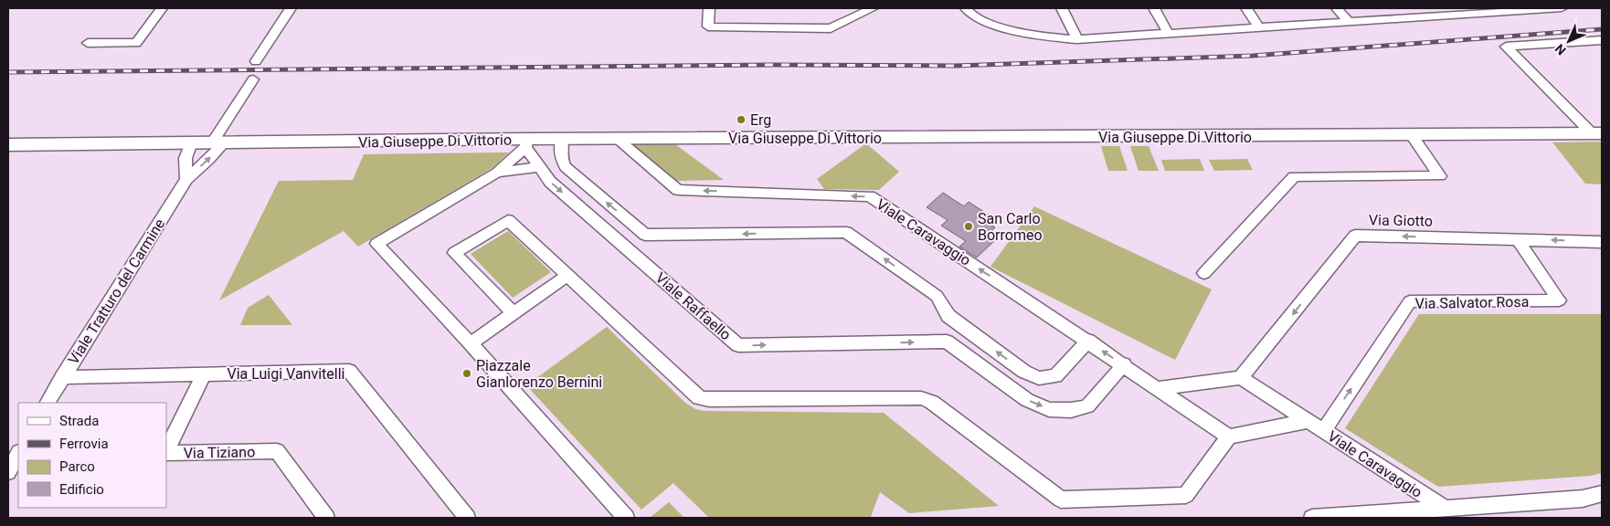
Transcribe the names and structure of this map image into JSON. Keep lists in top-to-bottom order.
{
  "streets": {
    "main road": ["Via Giuseppe Di Vittorio"],
    "street": [
      "Via Giotto",
      "Viale Caravaggio",
      "Viale Tratturo del Carmine",
      "Via Salvator Rosa",
      "Viale Raffaello",
      "Via Luigi Vanvitelli",
      "Via Tiziano"
    ]
  },
  "crossings": [
    ["Via Giuseppe Di Vittorio", "Viale Caravaggio"],
    ["Via Giuseppe Di Vittorio", "Viale Tratturo del Carmine"],
    ["Via Giuseppe Di Vittorio", "Viale Raffaello"],
    ["Via Giotto", "Viale Caravaggio"],
    ["Via Giotto", "Via Salvator Rosa"],
    ["Viale Caravaggio", "Via Salvator Rosa"],
    ["Viale Tratturo del Carmine", "Via Luigi Vanvitelli"],
    ["Via Luigi Vanvitelli", "Via Tiziano"]
  ],
  "one_way": ["Via Giotto"],
  "places": ["Erg", "San Carlo Borromeo", "Piazzale Gianlorenzo Bernini"],
  "legend": [
    "Strada",
    "Ferrovia",
    "Parco",
    "Edificio"
  ],
  "north": "bottom left"
}
